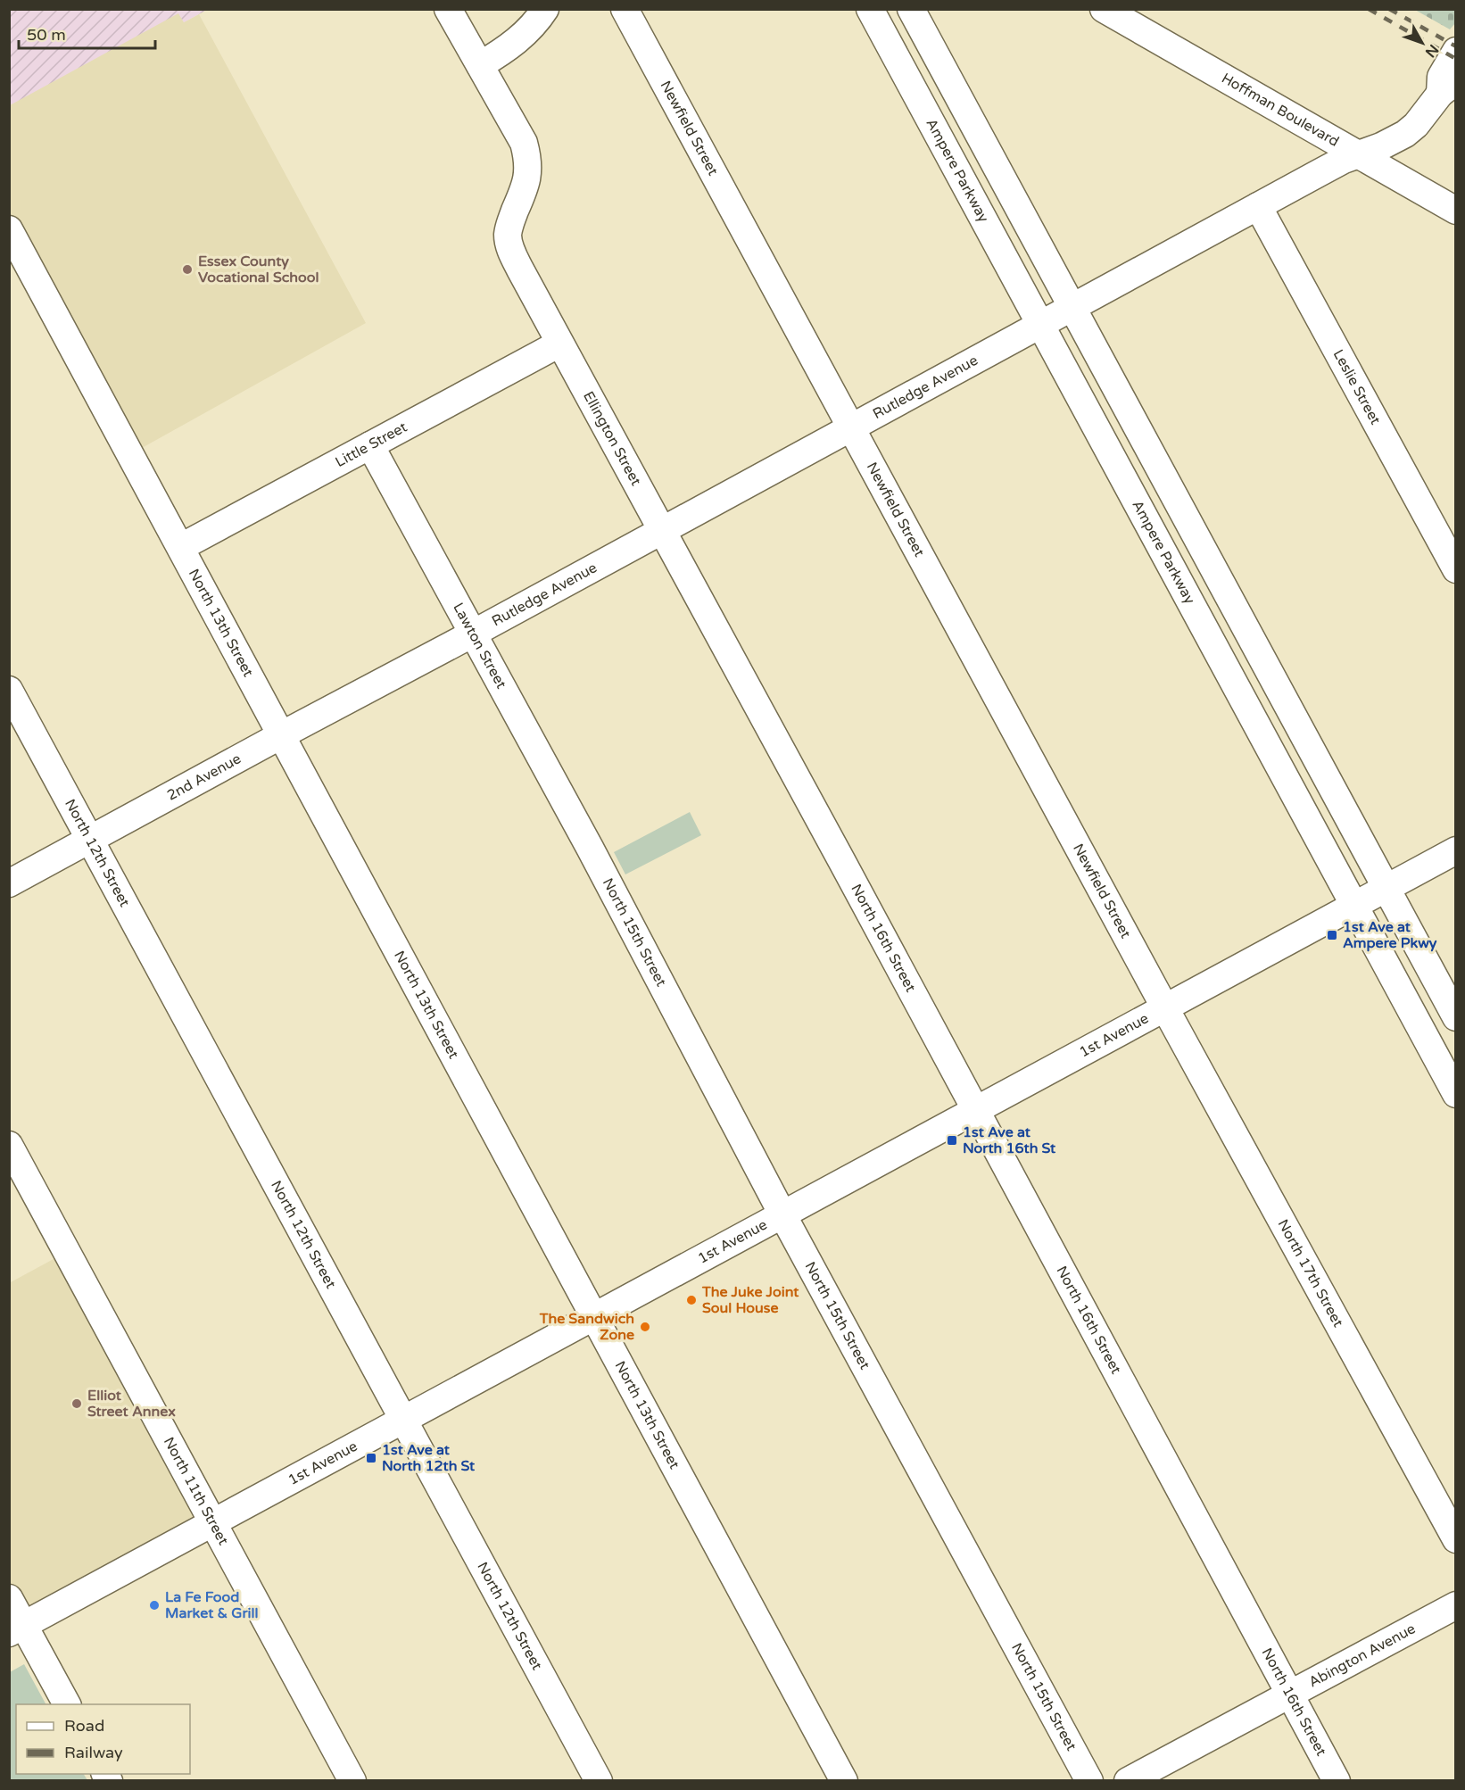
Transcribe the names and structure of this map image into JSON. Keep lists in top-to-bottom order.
{
  "streets": {
    "street": [
      "Hoffman Boulevard",
      "Newfield Street",
      "Ampere Parkway",
      "Rutledge Avenue",
      "Leslie Street",
      "Ellington Street",
      "Little Street",
      "North 13th Street",
      "Lawton Street",
      "2nd Avenue",
      "North 12th Street",
      "North 15th Street",
      "North 16th Street",
      "1st Avenue",
      "North 17th Street",
      "North 11th Street",
      "Abington Avenue"
    ]
  },
  "crossings": [
    ["Hoffman Boulevard", "Rutledge Avenue"],
    ["Newfield Street", "Rutledge Avenue"],
    ["Newfield Street", "1st Avenue"],
    ["Newfield Street", "North 17th Street"],
    ["Ampere Parkway", "Rutledge Avenue"],
    ["Ampere Parkway", "1st Avenue"],
    ["Rutledge Avenue", "Leslie Street"],
    ["Rutledge Avenue", "Ellington Street"],
    ["Rutledge Avenue", "Lawton Street"],
    ["Rutledge Avenue", "2nd Avenue"],
    ["Ellington Street", "Little Street"],
    ["Ellington Street", "North 16th Street"],
    ["Little Street", "North 13th Street"],
    ["Little Street", "Lawton Street"],
    ["North 13th Street", "2nd Avenue"],
    ["North 13th Street", "1st Avenue"],
    ["Lawton Street", "North 15th Street"],
    ["2nd Avenue", "North 12th Street"],
    ["North 12th Street", "1st Avenue"],
    ["North 15th Street", "1st Avenue"],
    ["North 16th Street", "1st Avenue"],
    ["North 16th Street", "Abington Avenue"],
    ["1st Avenue", "North 17th Street"],
    ["1st Avenue", "North 11th Street"]
  ],
  "places": {
    "other": [
      "Essex County Vocational School",
      "The Juke Joint Soul House",
      "The Sandwich Zone",
      "Elliot Street Annex",
      "La Fe Food Market & Grill"
    ],
    "transit": ["1st Ave at Ampere Pkwy", "1st Ave at North 16th St", "1st Ave at North 12th St"]
  },
  "legend": ["Road", "Railway"],
  "scale_bar": "50 m",
  "north": "bottom right"
}
